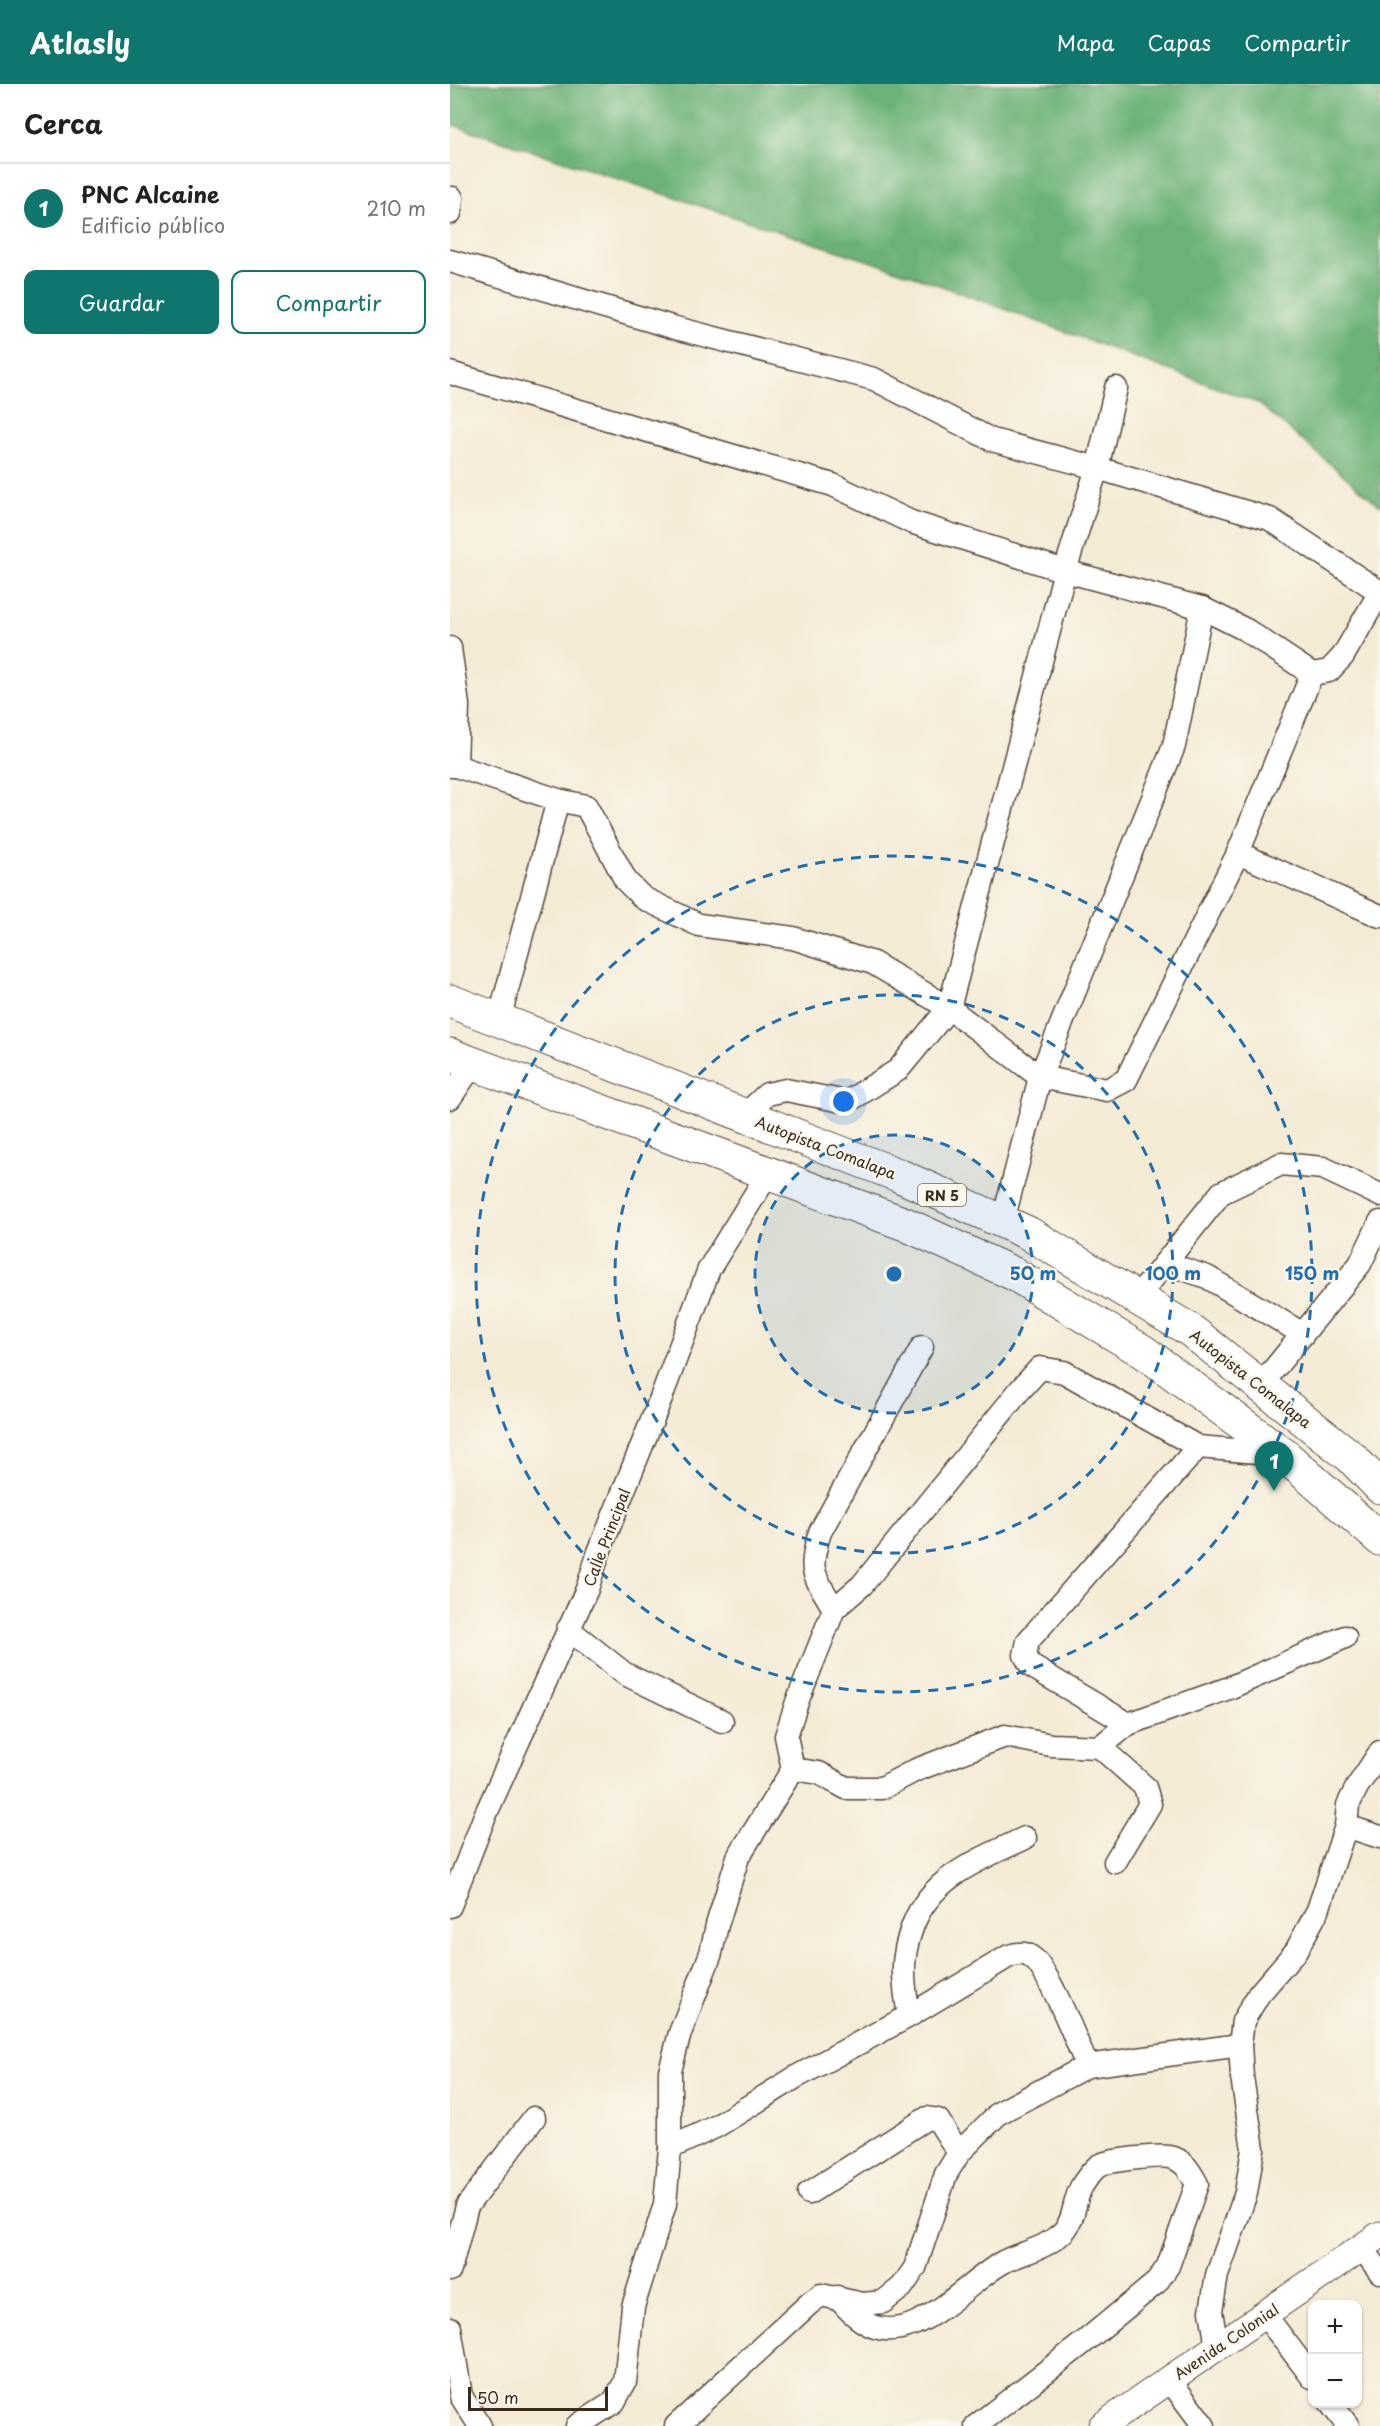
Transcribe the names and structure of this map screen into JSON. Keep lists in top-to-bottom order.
{
  "streets": {
    "highway": ["Autopista Comalapa", "RN 5"],
    "street": ["Calle Principal", "Avenida Colonial"]
  },
  "crossings": [
    ["RN 5", "Calle Principal"]
  ],
  "scale_bar": "50 m",
  "page": {
    "header": "Atlasly",
    "nav": ["Mapa", "Capas", "Compartir"],
    "heading": "Cerca",
    "list": [
      {
        "mark": "1",
        "name": "PNC Alcaine",
        "note": "Edificio público",
        "value": "210 m"
      }
    ],
    "buttons": ["Guardar", "Compartir"],
    "pins": "1",
    "map_buttons": ["+", "−"],
    "scale": "50 m"
  },
  "rings": ["50 m", "100 m", "150 m"]
}
